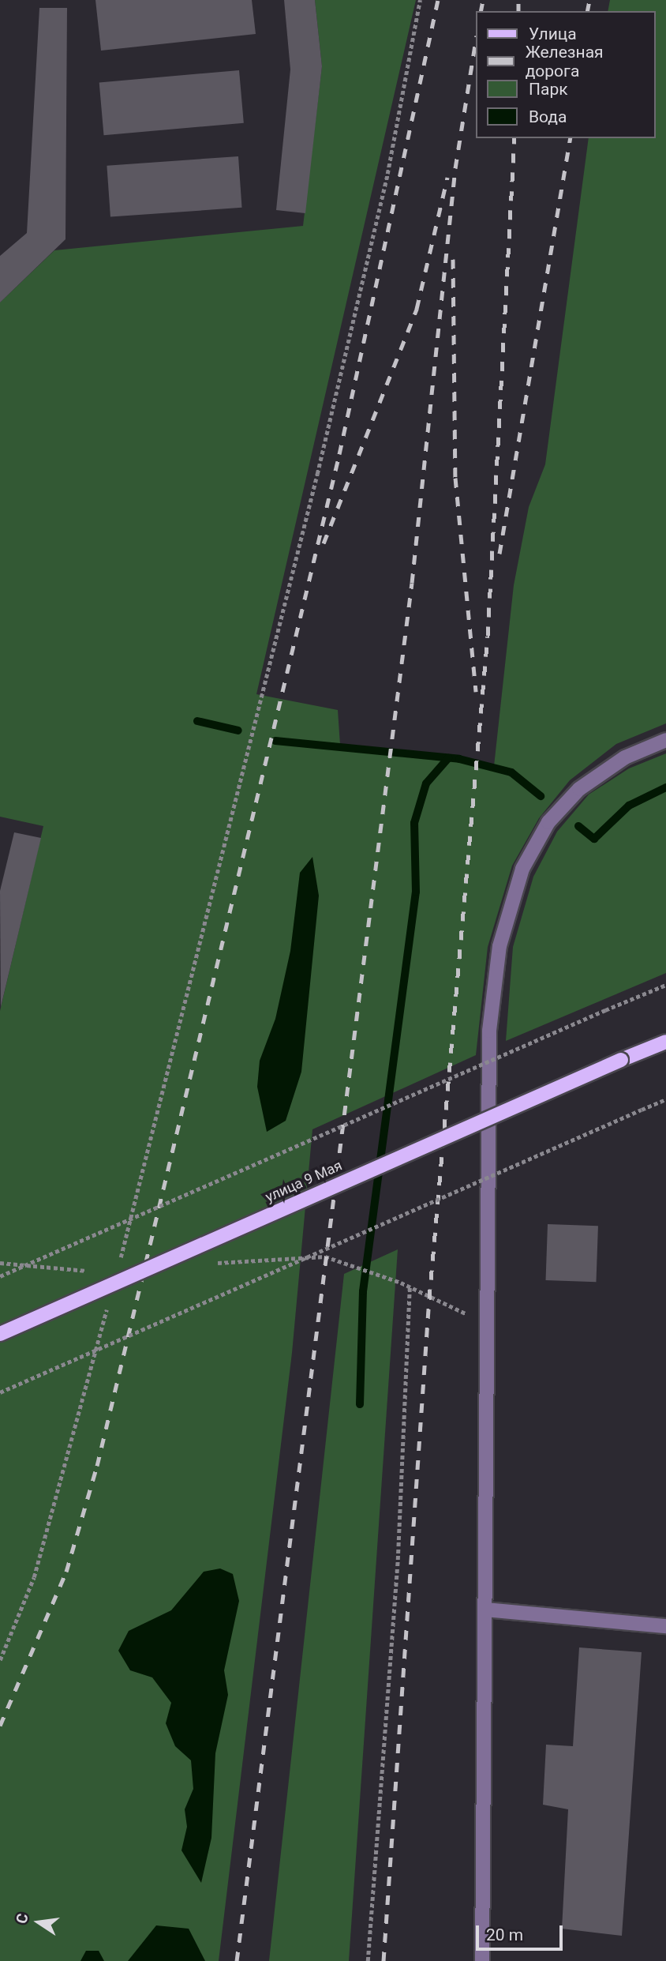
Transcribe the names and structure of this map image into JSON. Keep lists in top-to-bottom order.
{
  "streets": {
    "main road": ["улица 9 Мая"]
  },
  "legend": [
    "Улица",
    "Железная дорога",
    "Парк",
    "Вода"
  ],
  "scale_bar": "20 m",
  "north": "left"
}
